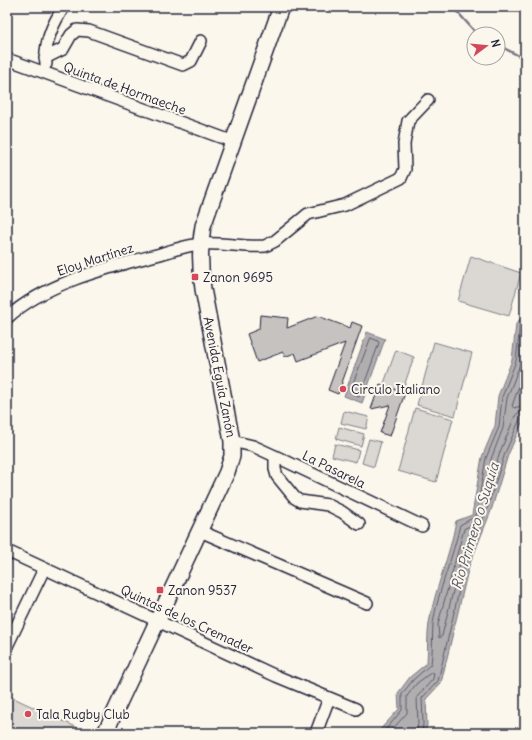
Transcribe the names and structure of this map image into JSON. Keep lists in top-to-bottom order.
{
  "streets": {
    "main road": ["Avenida Eguía Zanón"],
    "street": [
      "Quinta de Hormaeche",
      "Eloy Martínez",
      "La Pasarela",
      "Quintas de los Cremader"
    ]
  },
  "crossings": [
    ["Quinta de Hormaeche", "Avenida Eguía Zanón"],
    ["Eloy Martínez", "Avenida Eguía Zanón"],
    ["Avenida Eguía Zanón", "La Pasarela"],
    ["Avenida Eguía Zanón", "Quintas de los Cremader"]
  ],
  "water": ["Río Primero o Suquía"],
  "places": {
    "transit": ["Zanon 9695", "Zanon 9537"],
    "other": ["Circulo Italiano", "Tala Rugby Club"]
  },
  "north": "right"
}
